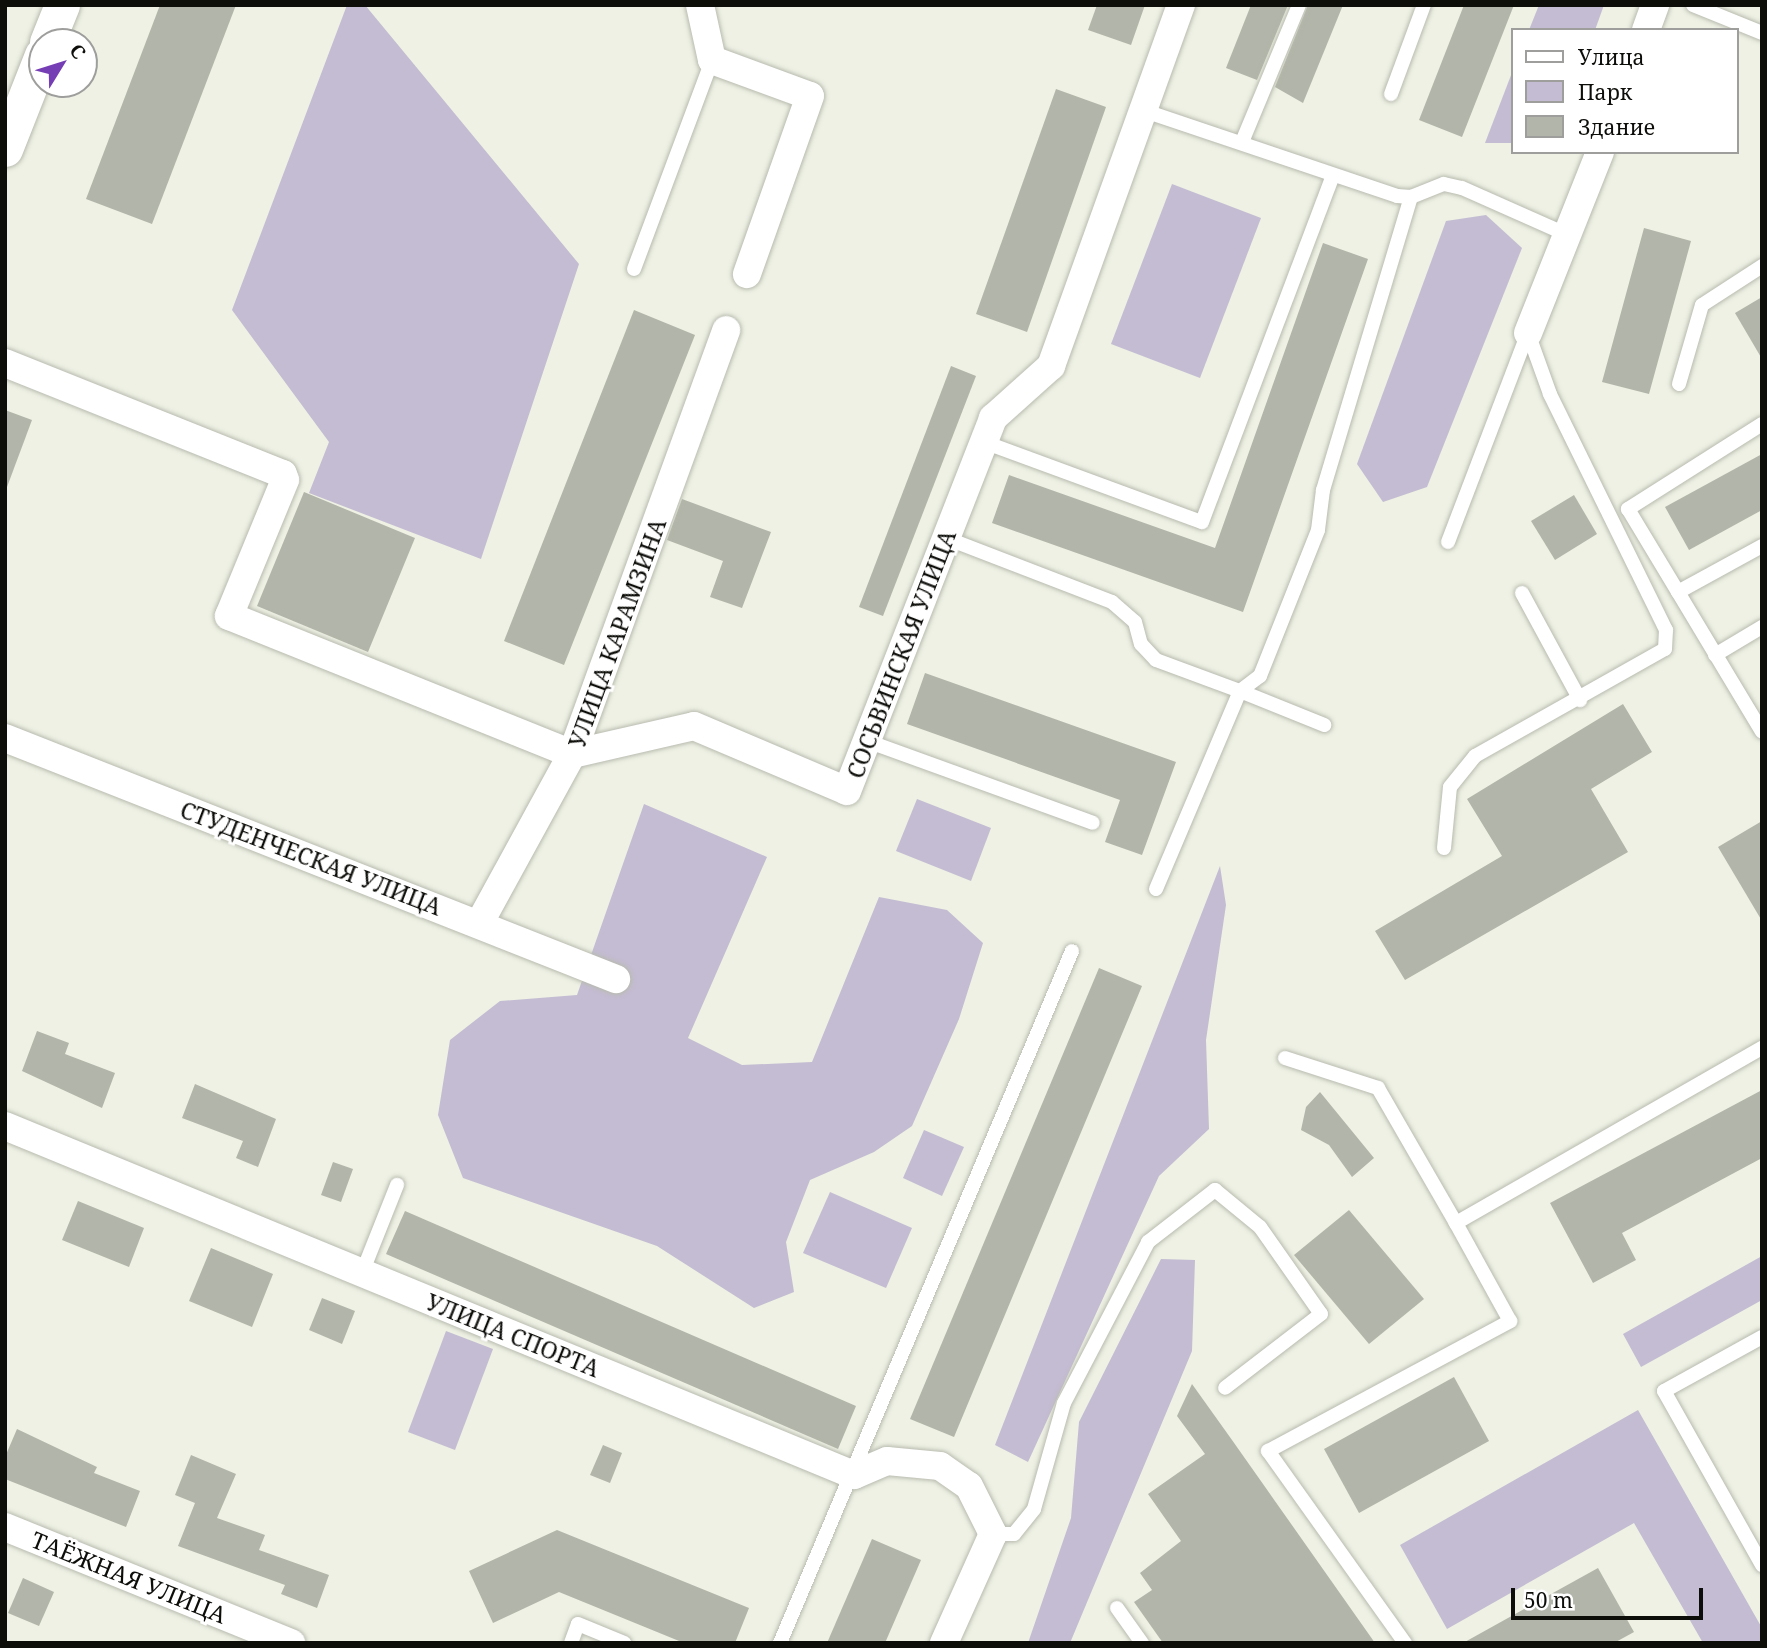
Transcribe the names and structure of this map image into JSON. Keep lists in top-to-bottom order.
{
  "streets": {
    "street": [
      "УЛИЦА КАРАМЗИНА",
      "СОСЬВИНСКАЯ УЛИЦА",
      "СТУДЕНЧЕСКАЯ УЛИЦА",
      "УЛИЦА СПОРТА",
      "ТАЁЖНАЯ УЛИЦА"
    ]
  },
  "crossings": [
    ["УЛИЦА КАРАМЗИНА", "СОСЬВИНСКАЯ УЛИЦА"],
    ["УЛИЦА КАРАМЗИНА", "СТУДЕНЧЕСКАЯ УЛИЦА"]
  ],
  "legend": ["Улица", "Парк", "Здание"],
  "scale_bar": "50 m",
  "north": "top right"
}
